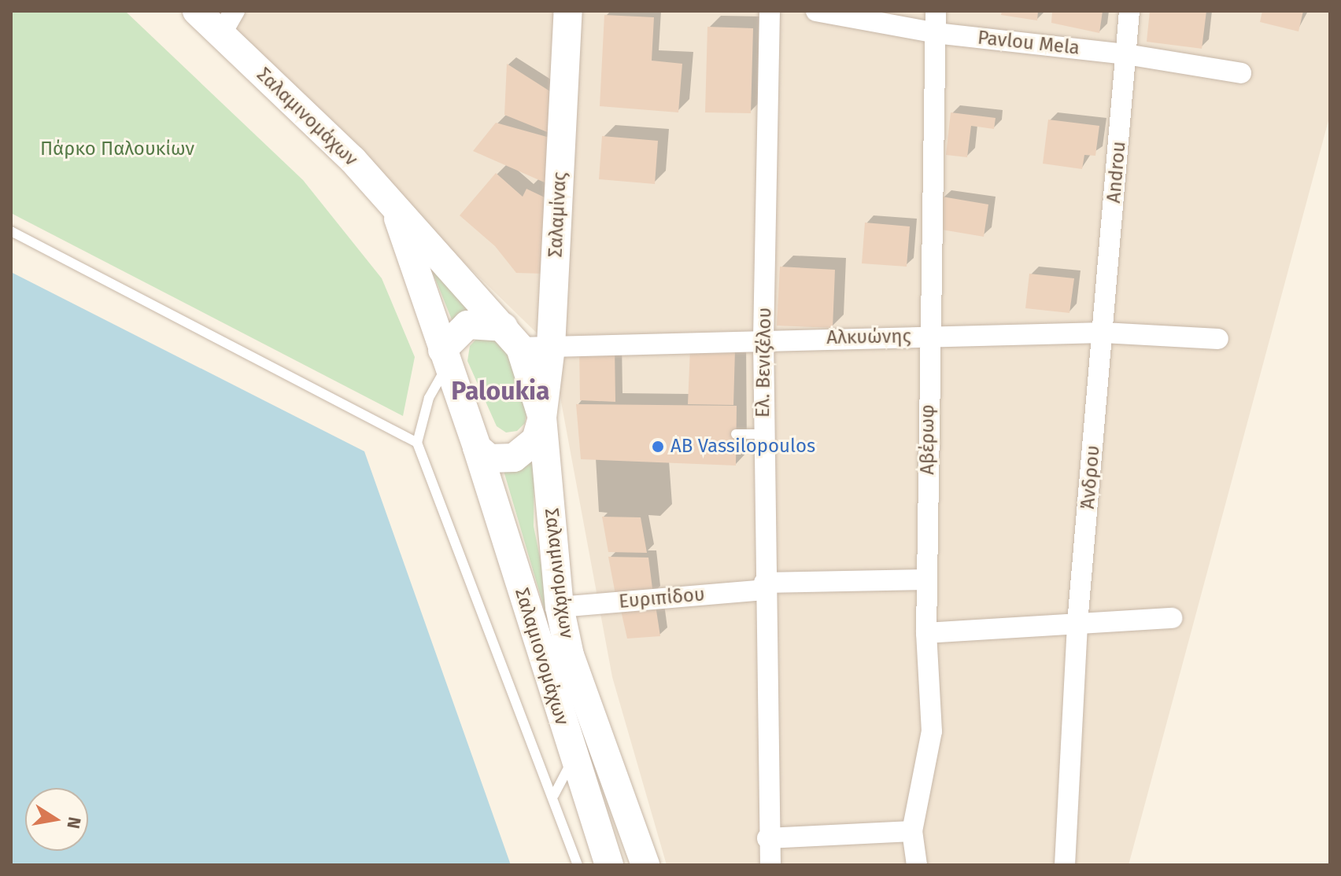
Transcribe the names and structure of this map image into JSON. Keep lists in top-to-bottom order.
{
  "streets": {
    "main road": ["Σαλαμινομάχων", "Σαλαμίνας", "Σαλαμιονομάχων"],
    "street": [
      "Pavlou Mela",
      "Androu",
      "Αλκυώνης",
      "Ελ. Βενιζέλου",
      "Αβέρωφ",
      "Άνδρου",
      "Ευριπίδου"
    ]
  },
  "crossings": [
    ["Pavlou Mela", "Androu"],
    ["Pavlou Mela", "Αβέρωφ"],
    ["Σαλαμινομάχων", "Σαλαμίνας"],
    ["Σαλαμινομάχων", "Αλκυώνης"],
    ["Σαλαμινομάχων", "Ευριπίδου"],
    ["Σαλαμινομάχων", "Σαλαμιονομάχων"],
    ["Androu", "Αλκυώνης"],
    ["Androu", "Άνδρου"],
    ["Σαλαμίνας", "Αλκυώνης"],
    ["Αλκυώνης", "Ελ. Βενιζέλου"],
    ["Αλκυώνης", "Αβέρωφ"],
    ["Αλκυώνης", "Άνδρου"],
    ["Ελ. Βενιζέλου", "Ευριπίδου"],
    ["Αβέρωφ", "Ευριπίδου"]
  ],
  "districts": ["Paloukia"],
  "parks": ["Πάρκο Παλουκίων"],
  "places": ["AB Vassilopoulos"],
  "north": "right"
}
